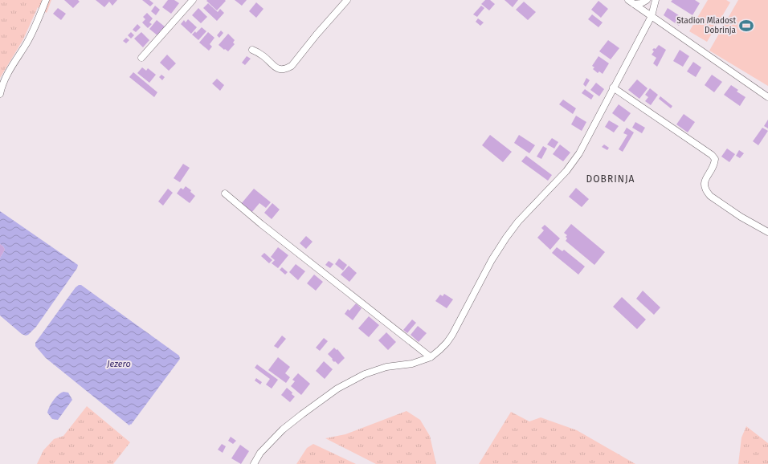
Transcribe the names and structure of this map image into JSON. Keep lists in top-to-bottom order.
{
  "districts": ["DOBRINJA"],
  "water": ["Jezero"],
  "places": {
    "sports": ["Stadion Mladost Dobrinja"]
  }
}
